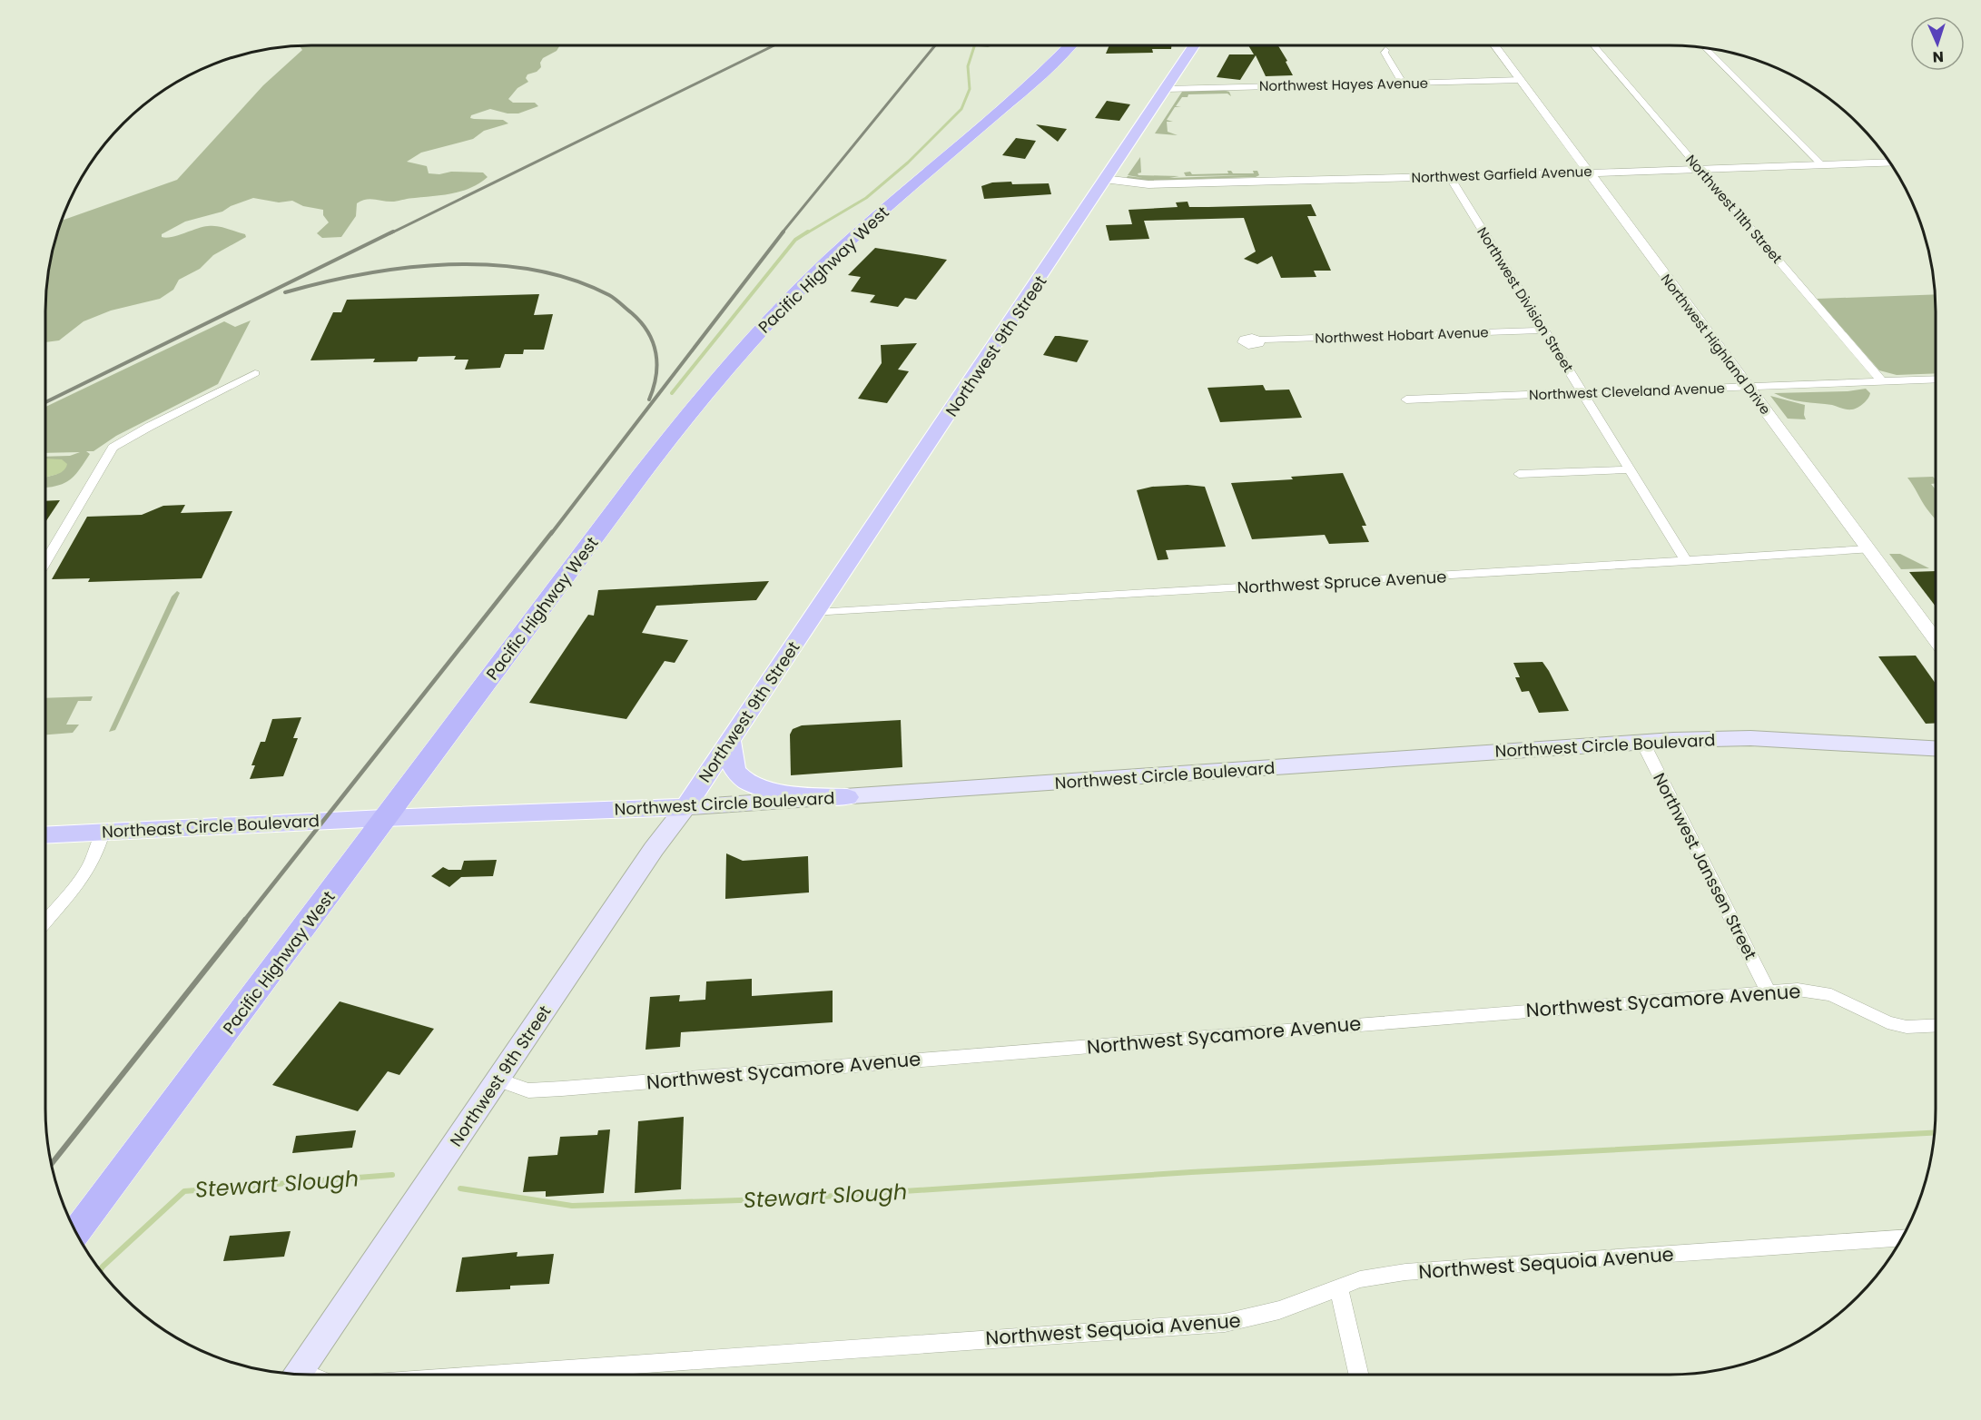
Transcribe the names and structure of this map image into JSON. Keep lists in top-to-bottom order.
{
  "streets": {
    "highway": ["Pacific Highway West"],
    "main road": ["Northwest 9th Street", "Northwest Circle Boulevard", "Northeast Circle Boulevard"],
    "street": [
      "Northwest Hayes Avenue",
      "Northwest Garfield Avenue",
      "Northwest 11th Street",
      "Northwest Division Street",
      "Northwest Hobart Avenue",
      "Northwest Highland Drive",
      "Northwest Cleveland Avenue",
      "Northwest Spruce Avenue",
      "Northwest Janssen Street",
      "Northwest Sycamore Avenue",
      "Northwest Sequoia Avenue"
    ]
  },
  "crossings": [
    ["Northwest Hayes Avenue", "Northwest Highland Drive"],
    ["Northwest Hayes Avenue", "Northwest 9th Street"],
    ["Northwest Garfield Avenue", "Northwest 11th Street"],
    ["Northwest Garfield Avenue", "Northwest Division Street"],
    ["Northwest Garfield Avenue", "Northwest Highland Drive"],
    ["Northwest Garfield Avenue", "Northwest 9th Street"],
    ["Northwest 11th Street", "Northwest Cleveland Avenue"],
    ["Pacific Highway West", "Northwest Circle Boulevard"],
    ["Pacific Highway West", "Northeast Circle Boulevard"],
    ["Northwest Division Street", "Northwest Hobart Avenue"],
    ["Northwest Division Street", "Northwest Cleveland Avenue"],
    ["Northwest Division Street", "Northwest Spruce Avenue"],
    ["Northwest Highland Drive", "Northwest Cleveland Avenue"],
    ["Northwest Highland Drive", "Northwest Spruce Avenue"],
    ["Northwest 9th Street", "Northwest Spruce Avenue"],
    ["Northwest 9th Street", "Northwest Circle Boulevard"],
    ["Northwest 9th Street", "Northwest Sycamore Avenue"],
    ["Northwest Circle Boulevard", "Northeast Circle Boulevard"],
    ["Northwest Circle Boulevard", "Northwest Janssen Street"],
    ["Northwest Janssen Street", "Northwest Sycamore Avenue"]
  ],
  "water": ["Stewart Slough"],
  "north": "bottom"
}
